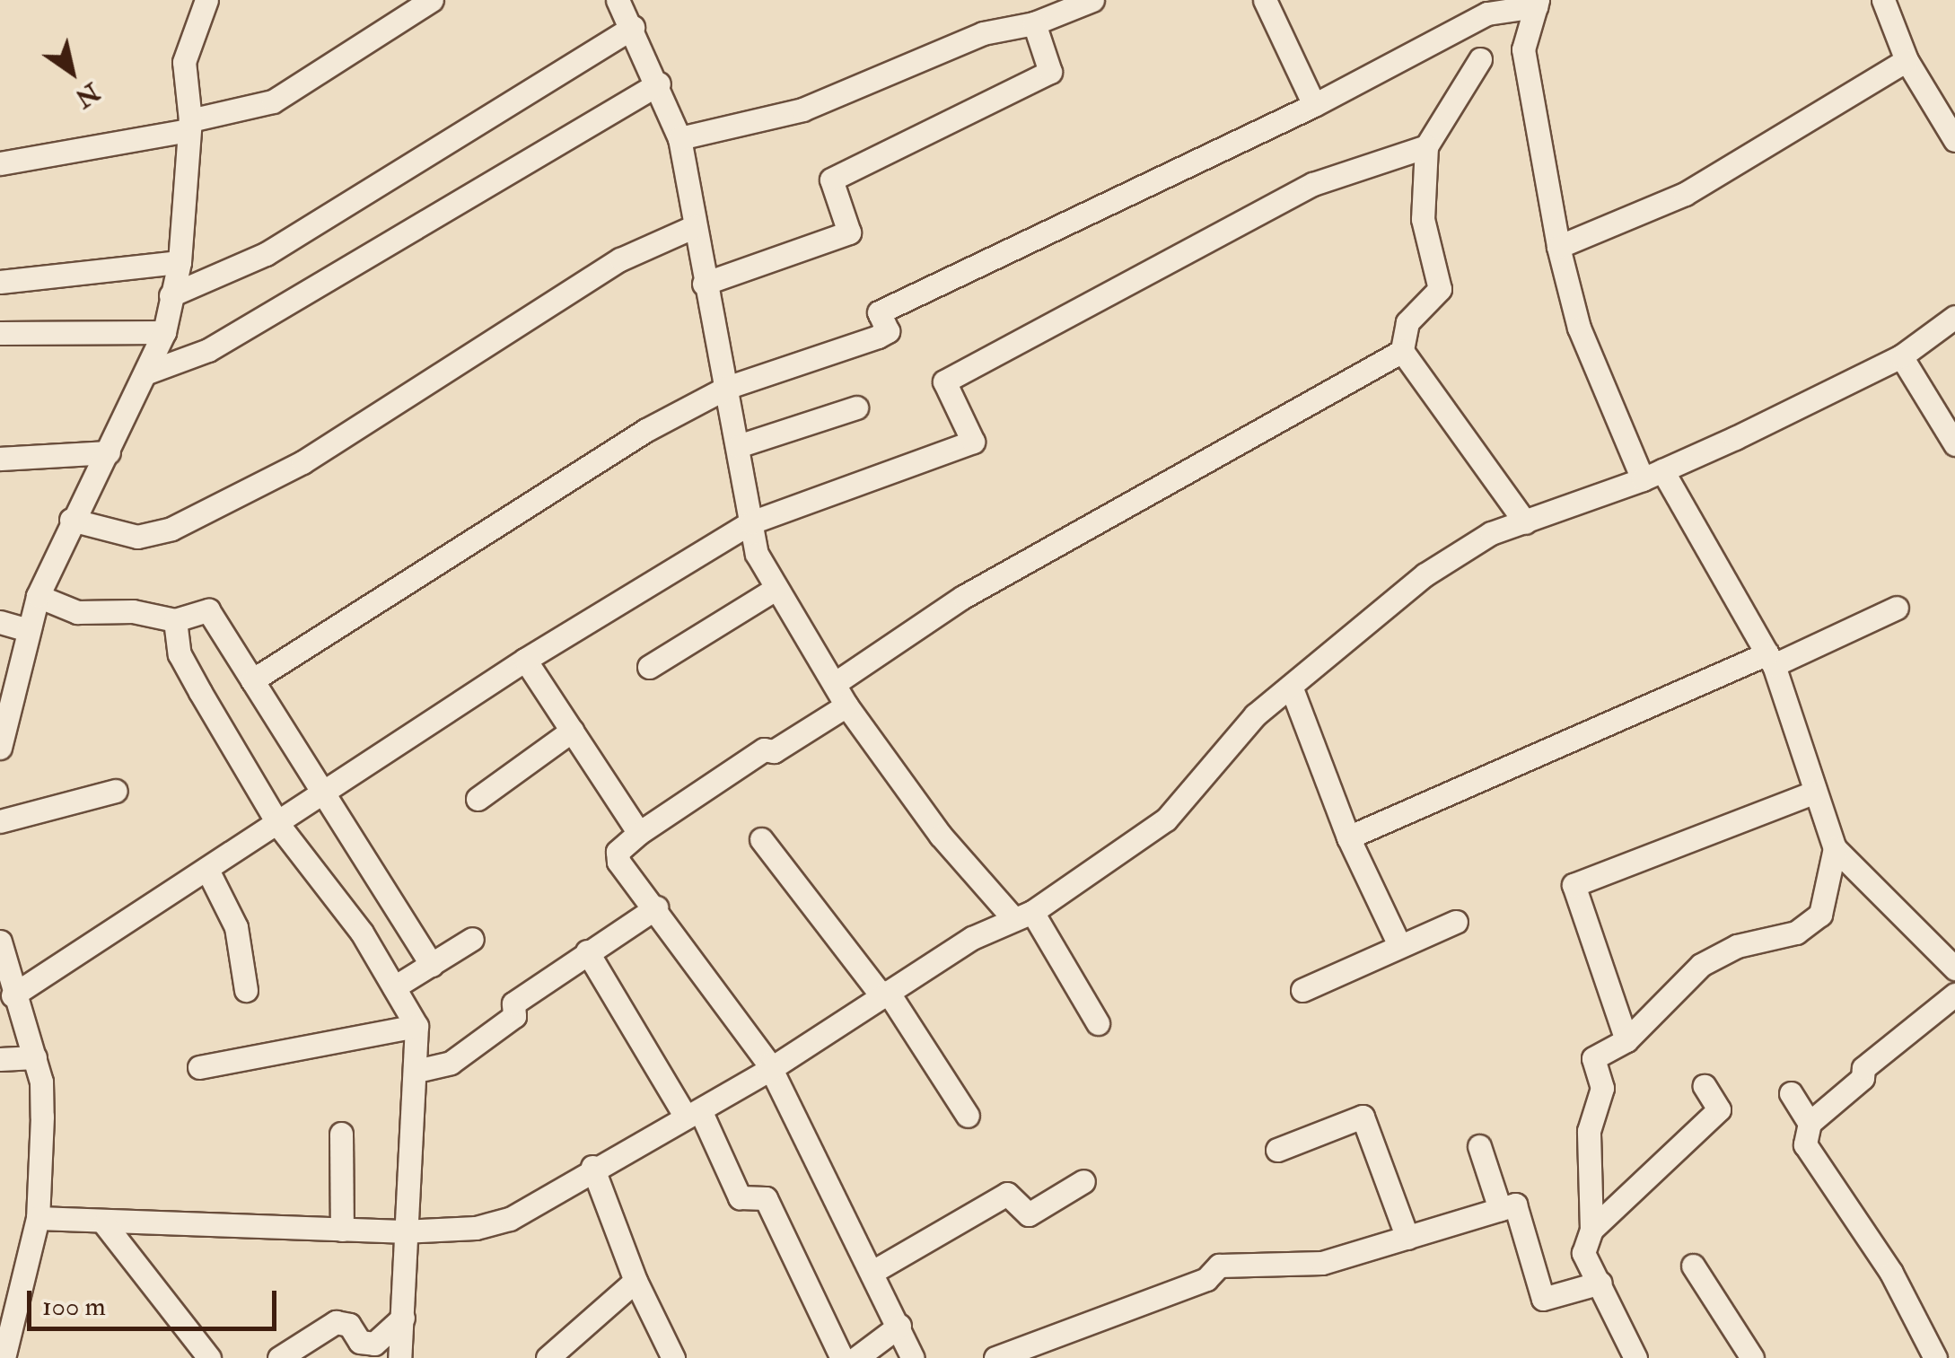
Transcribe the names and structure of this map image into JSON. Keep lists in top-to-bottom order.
{
  "scale_bar": "100 m",
  "north": "bottom right"
}
